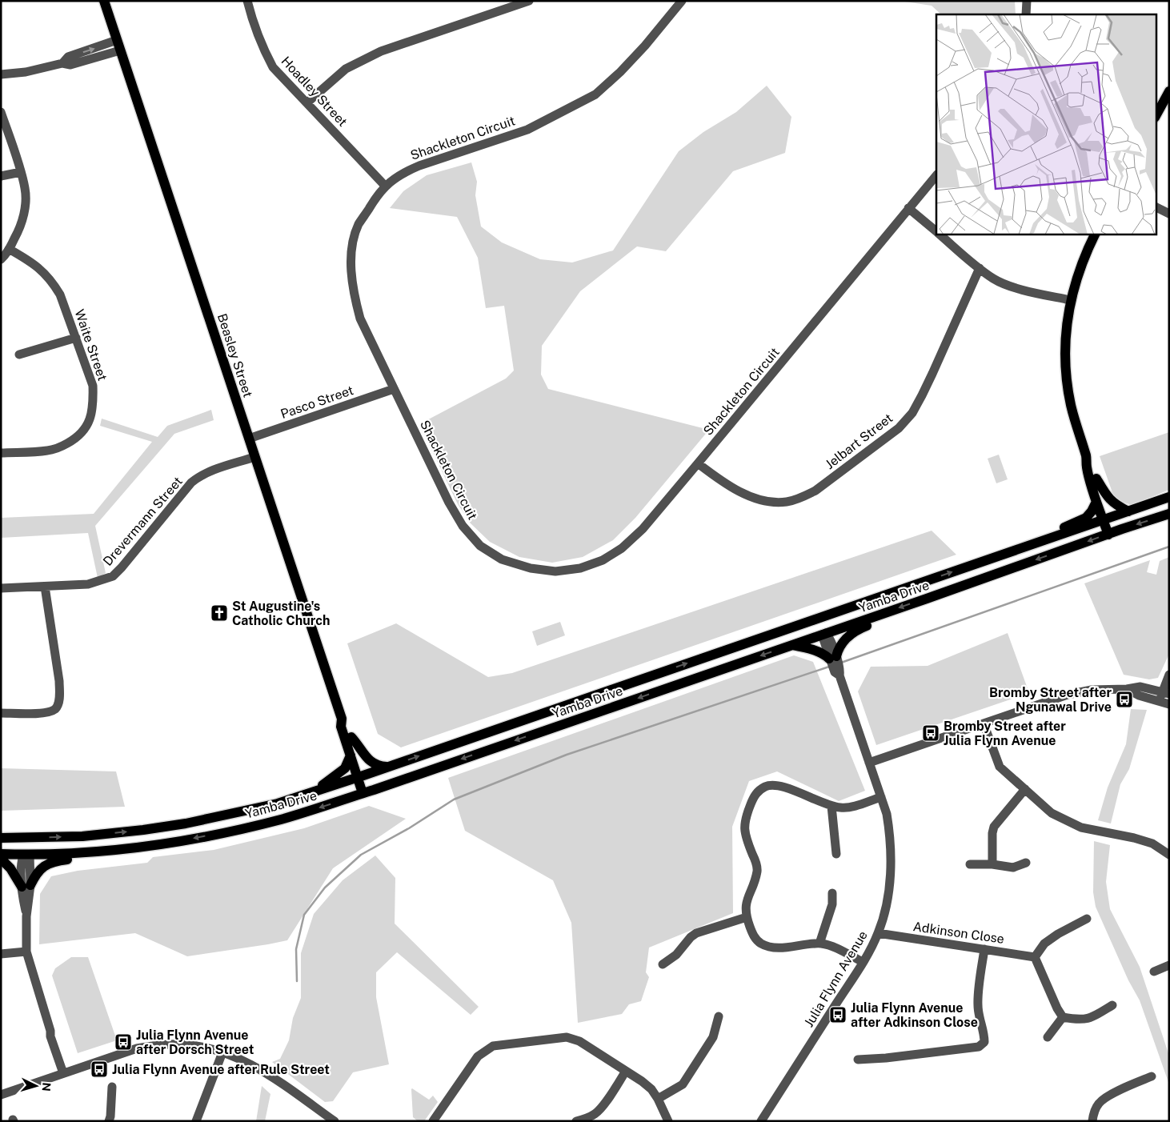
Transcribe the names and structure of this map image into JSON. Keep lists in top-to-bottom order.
{
  "streets": {
    "main road": ["Beasley Street", "Yamba Drive"],
    "street": [
      "Hoadley Street",
      "Shackleton Circuit",
      "Waite Street",
      "Pasco Street",
      "Jelbart Street",
      "Drevermann Street",
      "Adkinson Close",
      "Julia Flynn Avenue"
    ]
  },
  "crossings": [
    ["Hoadley Street", "Shackleton Circuit"],
    ["Shackleton Circuit", "Pasco Street"],
    ["Shackleton Circuit", "Jelbart Street"],
    ["Beasley Street", "Pasco Street"],
    ["Beasley Street", "Drevermann Street"],
    ["Beasley Street", "Yamba Drive"],
    ["Yamba Drive", "Julia Flynn Avenue"],
    ["Adkinson Close", "Julia Flynn Avenue"]
  ],
  "places": {
    "church": ["St Augustine's Catholic Church"],
    "bus stop": [
      "Bromby Street after Ngunawal Drive",
      "Bromby Street after Julia Flynn Avenue",
      "Julia Flynn Avenue after Adkinson Close",
      "Julia Flynn Avenue after Dorsch Street",
      "Julia Flynn Avenue after Rule Street"
    ]
  },
  "north": "right"
}
